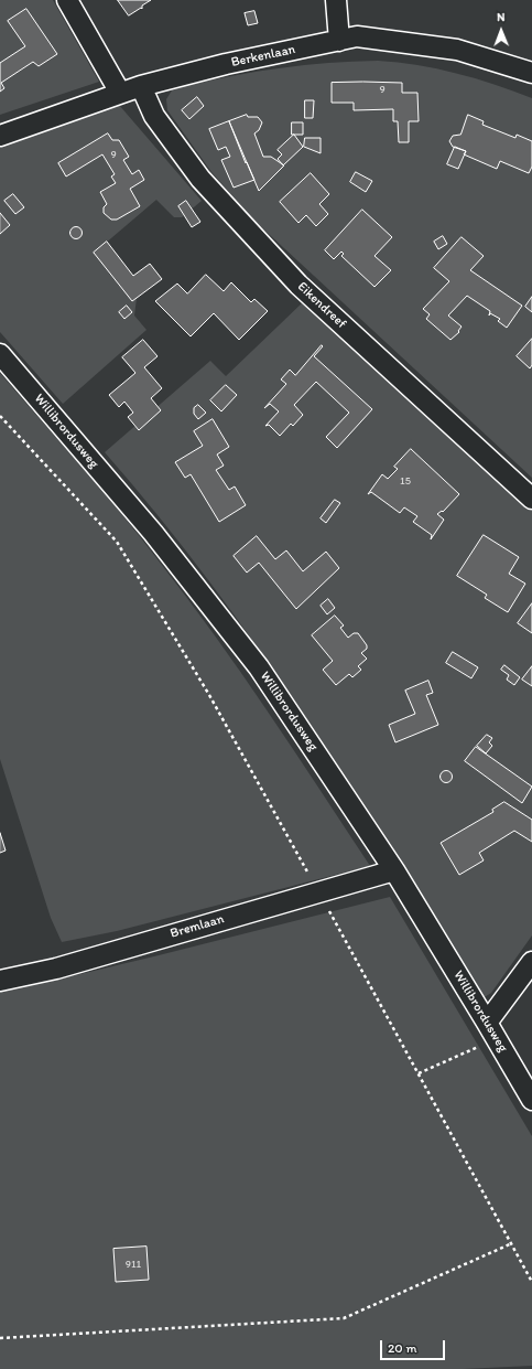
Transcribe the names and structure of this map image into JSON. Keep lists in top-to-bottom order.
{
  "streets": {
    "street": [
      "Berkenlaan",
      "Eikendreef",
      "Willibrordusweg",
      "Bremlaan"
    ]
  },
  "crossings": [
    ["Berkenlaan", "Eikendreef"],
    ["Willibrordusweg", "Bremlaan"]
  ],
  "house_numbers": [
    "9",
    "9",
    "15",
    "911"
  ],
  "scale_bar": "20 m",
  "north": "top"
}
